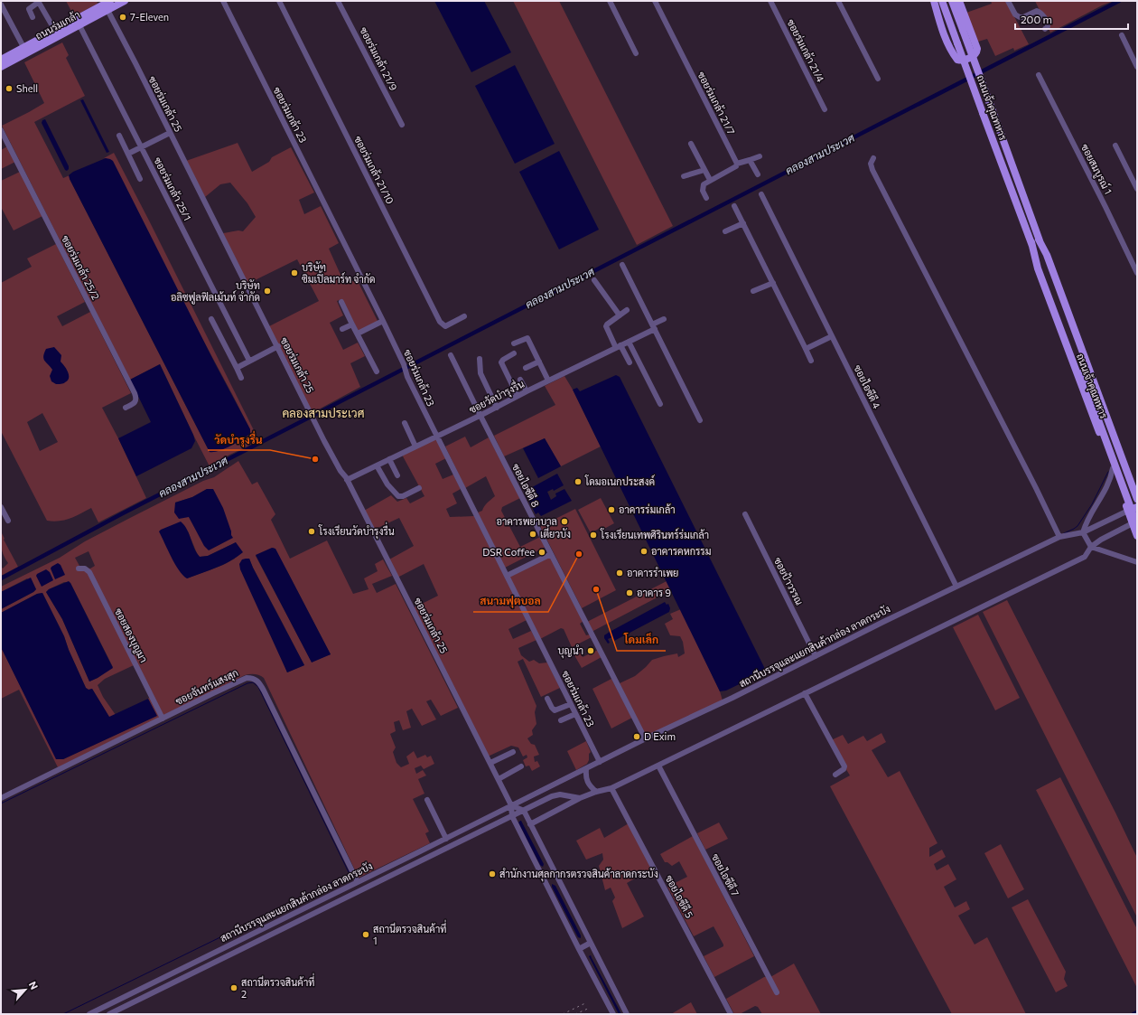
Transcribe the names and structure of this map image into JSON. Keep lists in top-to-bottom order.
{
  "streets": {
    "main road": ["ถนนร่มเกล้า", "ถนนเจ้าคุณทหาร"],
    "street": [
      "ซอยร่มเกล้า 21/4",
      "ซอยร่มเกล้า 21/9",
      "ซอยร่มเกล้า 21/7",
      "ซอยร่มเกล้า 25",
      "ซอยร่มเกล้า 23",
      "ซอยสมบูรณ์ 1",
      "ซอยร่มเกล้า 21/10",
      "ซอยร่มเกล้า 25/1",
      "ซอยร่มเกล้า 25/2",
      "ซอยไอซีดี 4",
      "ซอยวัดบำรุงรื่น",
      "ซอยไอซีดี 8",
      "ซอยป้าวรรณ",
      "ซอยสองบุญมา",
      "สถานีบรรจุและแยกสินค้ากล่อง ลาดกระบัง",
      "ซอยจันทร์แสงสุก",
      "ซอยไอซีดี 7",
      "ซอยไอซีดี 5"
    ]
  },
  "crossings": [
    ["ถนนร่มเกล้า", "ซอยร่มเกล้า 25"],
    ["ถนนร่มเกล้า", "ซอยร่มเกล้า 25/1"],
    ["ซอยร่มเกล้า 25", "ซอยวัดบำรุงรื่น"],
    ["ซอยร่มเกล้า 25", "สถานีบรรจุและแยกสินค้ากล่อง ลาดกระบัง"],
    ["ถนนเจ้าคุณทหาร", "สถานีบรรจุและแยกสินค้ากล่อง ลาดกระบัง"],
    ["ซอยร่มเกล้า 23", "ซอยวัดบำรุงรื่น"],
    ["ซอยร่มเกล้า 23", "สถานีบรรจุและแยกสินค้ากล่อง ลาดกระบัง"],
    ["ซอยไอซีดี 4", "สถานีบรรจุและแยกสินค้ากล่อง ลาดกระบัง"],
    ["ซอยวัดบำรุงรื่น", "ซอยไอซีดี 8"],
    ["ซอยไอซีดี 8", "สถานีบรรจุและแยกสินค้ากล่อง ลาดกระบัง"],
    ["ซอยป้าวรรณ", "สถานีบรรจุและแยกสินค้ากล่อง ลาดกระบัง"],
    ["ซอยสองบุญมา", "ซอยจันทร์แสงสุก"],
    ["สถานีบรรจุและแยกสินค้ากล่อง ลาดกระบัง", "ซอยจันทร์แสงสุก"]
  ],
  "districts": ["คลองสามประเวศ"],
  "water": ["คลองสามประเวศ"],
  "places": [
    "7-Eleven",
    "Shell",
    "บริษัท ซิมเปิ้ลมาร์ท จำกัด",
    "บริษัท อลิซฟูลฟิลเม้นท์ จำกัด",
    "วัดบำรุงรื่น",
    "โดมอเนกประสงค์",
    "อาคารร่มเกล้า",
    "อาคารพยาบาล",
    "โรงเรียนวัดบำรุงรื่น",
    "เตี๋ยวบัง",
    "โรงเรียนเทพศิรินทร์ร่มเกล้า",
    "อาคารคหกรรม",
    "DSR Coffee",
    "สนามฟุตบอล",
    "อาคารรำเพย",
    "โดมเล็ก",
    "อาคาร 9",
    "บุญนำ",
    "D Exim",
    "สำนักงานศุลกากรตรวจสินค้าลาดกระบัง",
    "สถานีตรวจสินค้าที่ 1",
    "สถานีตรวจสินค้าที่ 2"
  ],
  "scale_bar": "200 m",
  "north": "top right"
}
